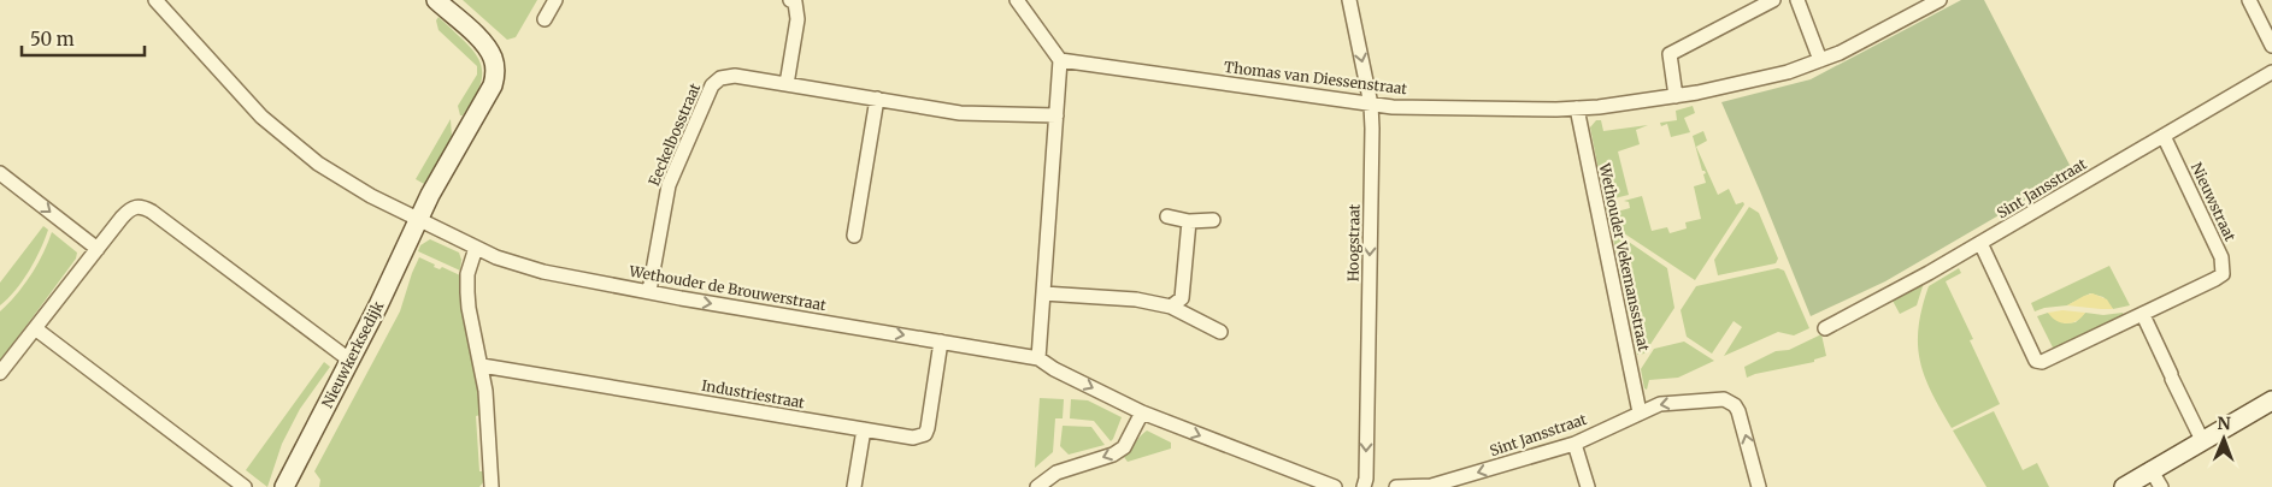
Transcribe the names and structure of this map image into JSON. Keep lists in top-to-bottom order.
{
  "streets": {
    "street": [
      "Thomas van Diessenstraat",
      "Eeckelbosstraat",
      "Sint Jansstraat",
      "Nieuwstraat",
      "Hoogstraat",
      "Wethouder Vekemansstraat",
      "Wethouder de Brouwerstraat",
      "Nieuwkerksedijk",
      "Industriestraat"
    ]
  },
  "crossings": [
    ["Thomas van Diessenstraat", "Hoogstraat"],
    ["Thomas van Diessenstraat", "Wethouder Vekemansstraat"],
    ["Eeckelbosstraat", "Wethouder de Brouwerstraat"],
    ["Sint Jansstraat", "Nieuwstraat"],
    ["Sint Jansstraat", "Wethouder Vekemansstraat"],
    ["Wethouder de Brouwerstraat", "Nieuwkerksedijk"],
    ["Wethouder de Brouwerstraat", "Industriestraat"]
  ],
  "one_way": ["Hoogstraat"],
  "scale_bar": "50 m",
  "north": "top"
}
